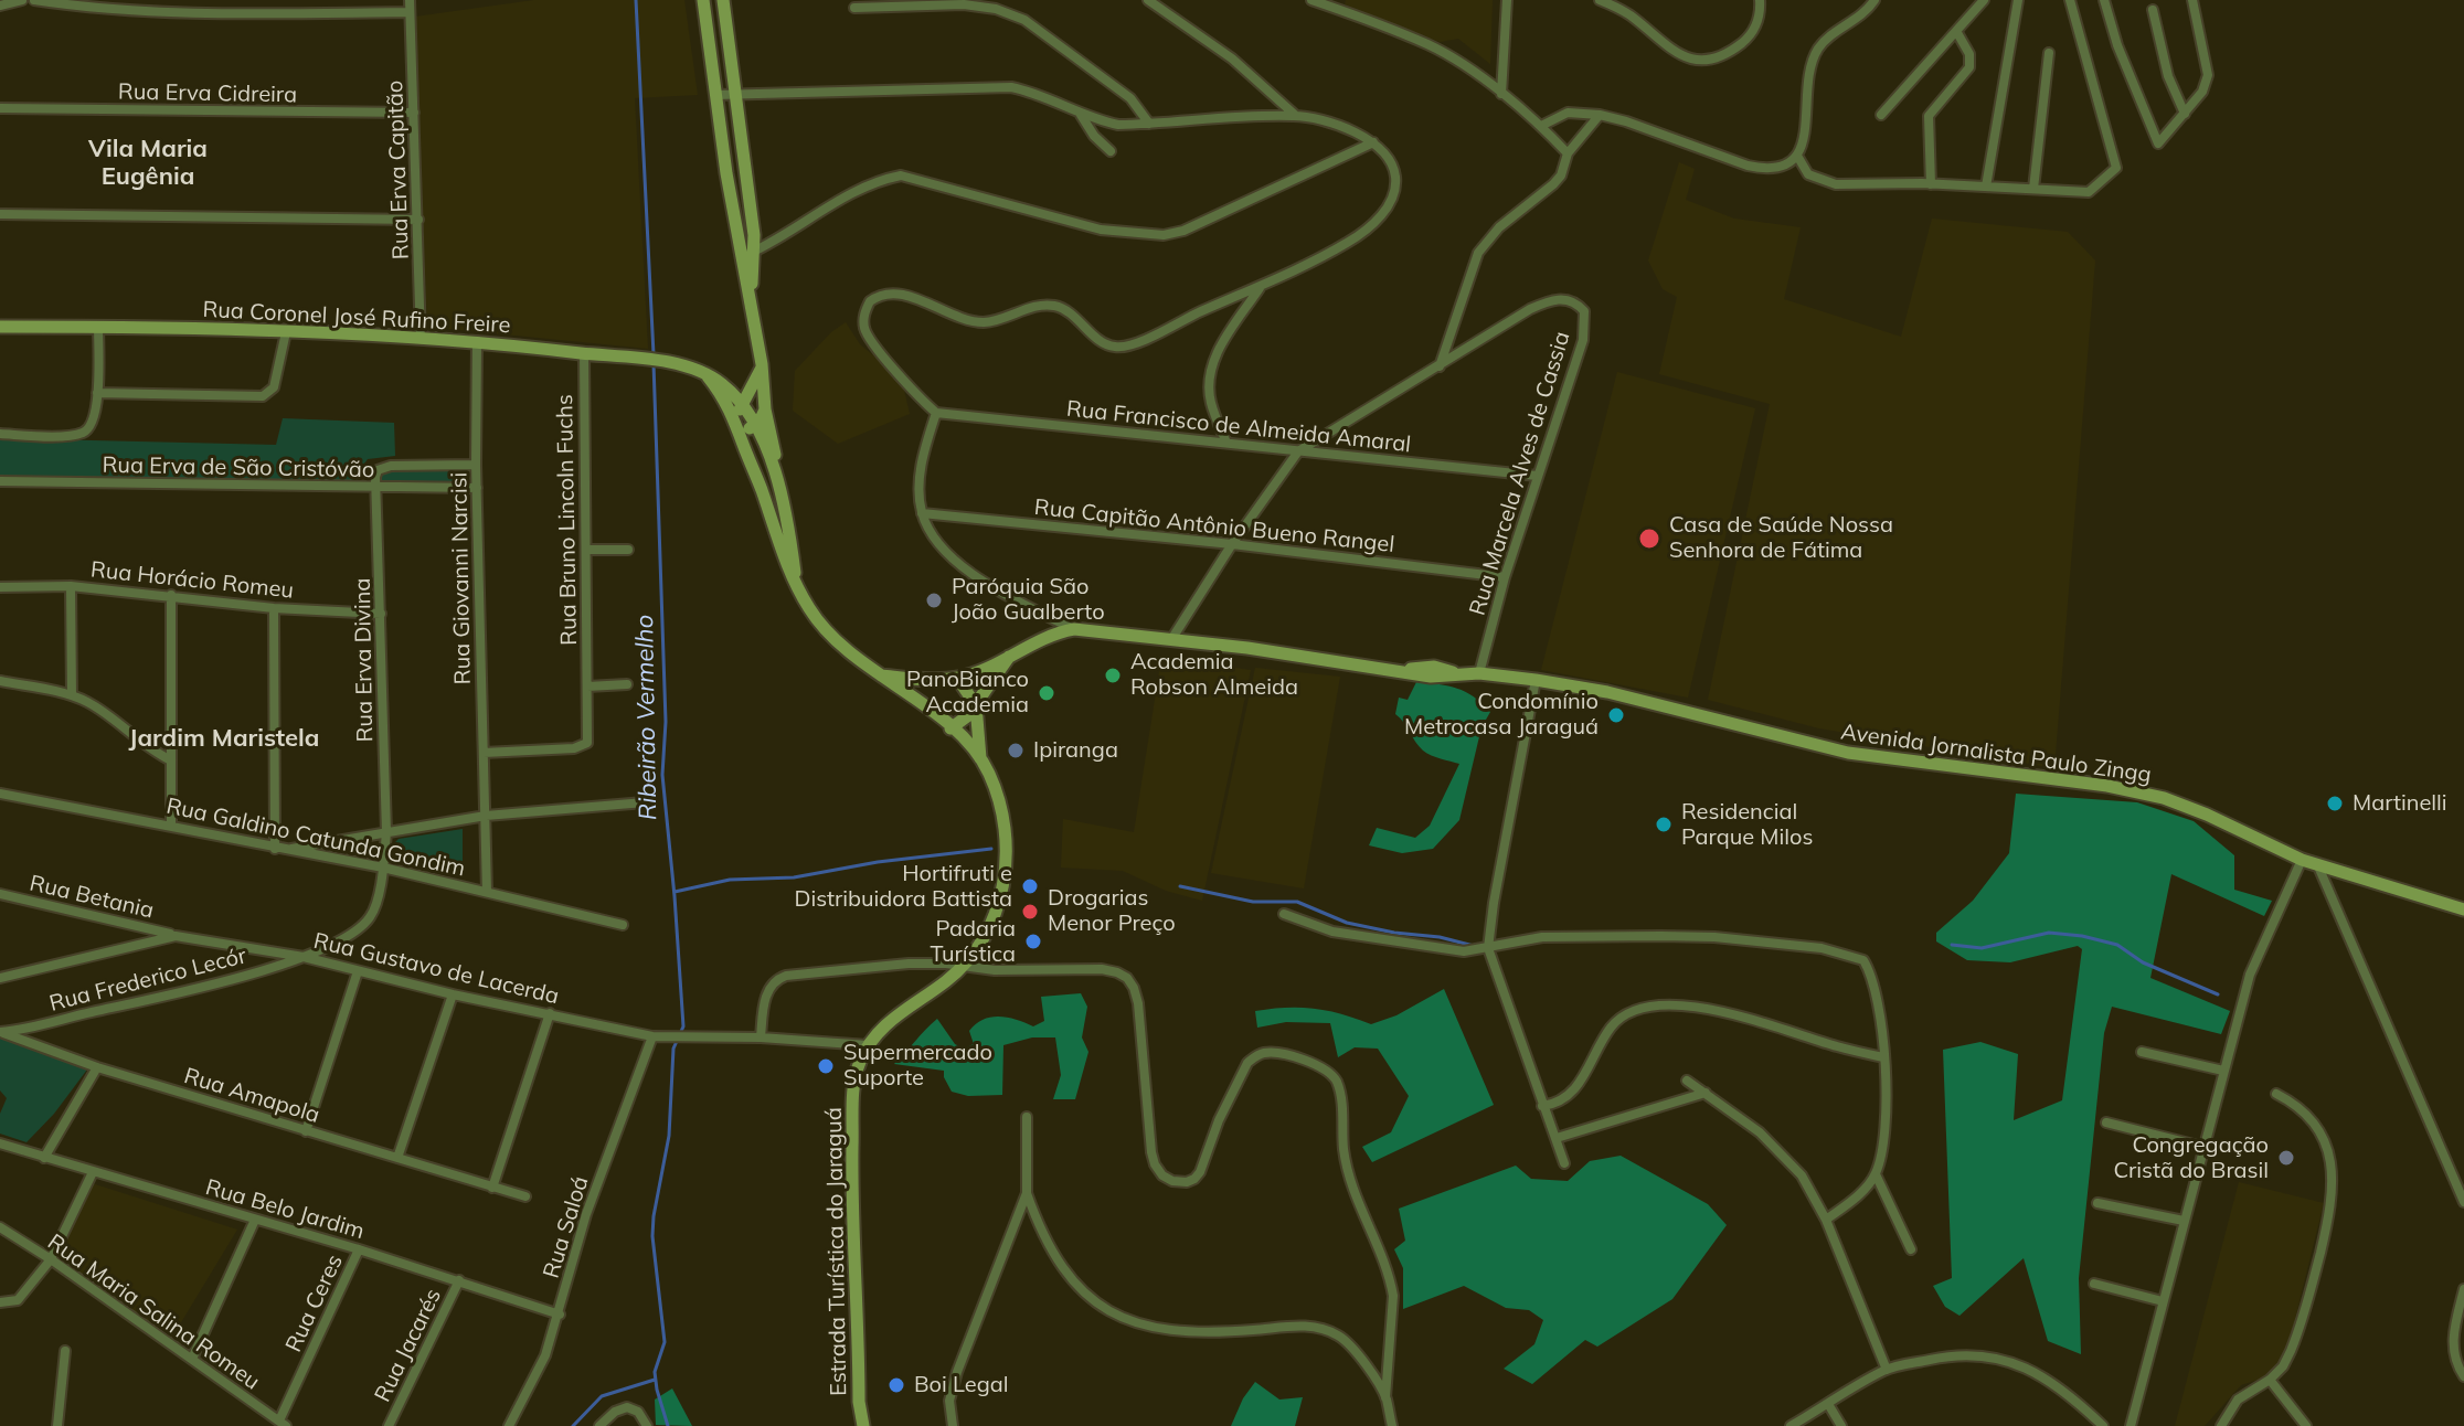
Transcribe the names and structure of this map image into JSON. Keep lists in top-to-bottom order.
{
  "streets": {
    "main road": ["Rua Coronel José Rufino Freire", "Avenida Jornalista Paulo Zingg", "Estrada Turística do Jaraguá"],
    "street": [
      "Rua Erva Cidreira",
      "Rua Erva Capitão",
      "Rua Francisco de Almeida Amaral",
      "Rua Erva de São Cristóvão",
      "Rua Marcela Alves de Cassia",
      "Rua Bruno Lincoln Fuchs",
      "Rua Capitão Antônio Bueno Rangel",
      "Rua Giovanni Narcisi",
      "Rua Horácio Romeu",
      "Rua Erva Divina",
      "Rua Galdino Catunda Gondim",
      "Rua Betania",
      "Rua Gustavo de Lacerda",
      "Rua Frederico Lecór",
      "Rua Amapola",
      "Rua Belo Jardim",
      "Rua Saloá",
      "Rua Ceres",
      "Rua Maria Salina Romeu",
      "Rua Jacarés"
    ]
  },
  "crossings": [
    ["Rua Erva Cidreira", "Rua Erva Capitão"],
    ["Rua Erva Capitão", "Rua Coronel José Rufino Freire"],
    ["Rua Coronel José Rufino Freire", "Rua Bruno Lincoln Fuchs"],
    ["Rua Coronel José Rufino Freire", "Rua Giovanni Narcisi"],
    ["Rua Coronel José Rufino Freire", "Estrada Turística do Jaraguá"],
    ["Rua Francisco de Almeida Amaral", "Rua Marcela Alves de Cassia"],
    ["Rua Erva de São Cristóvão", "Rua Giovanni Narcisi"],
    ["Rua Erva de São Cristóvão", "Rua Erva Divina"],
    ["Rua Marcela Alves de Cassia", "Rua Capitão Antônio Bueno Rangel"],
    ["Rua Marcela Alves de Cassia", "Avenida Jornalista Paulo Zingg"],
    ["Rua Bruno Lincoln Fuchs", "Rua Giovanni Narcisi"],
    ["Rua Giovanni Narcisi", "Rua Galdino Catunda Gondim"],
    ["Rua Horácio Romeu", "Rua Erva Divina"],
    ["Rua Erva Divina", "Rua Galdino Catunda Gondim"],
    ["Rua Erva Divina", "Rua Frederico Lecór"],
    ["Avenida Jornalista Paulo Zingg", "Estrada Turística do Jaraguá"],
    ["Rua Galdino Catunda Gondim", "Rua Frederico Lecór"],
    ["Rua Betania", "Rua Gustavo de Lacerda"],
    ["Rua Gustavo de Lacerda", "Rua Frederico Lecór"],
    ["Rua Gustavo de Lacerda", "Rua Saloá"],
    ["Rua Gustavo de Lacerda", "Estrada Turística do Jaraguá"],
    ["Rua Frederico Lecór", "Rua Amapola"],
    ["Rua Belo Jardim", "Rua Saloá"],
    ["Rua Belo Jardim", "Rua Ceres"],
    ["Rua Belo Jardim", "Rua Jacarés"],
    ["Rua Ceres", "Rua Maria Salina Romeu"]
  ],
  "districts": ["Vila Maria Eugênia", "Jardim Maristela"],
  "water": ["Ribeirão Vermelho"],
  "places": [
    "Casa de Saúde Nossa Senhora de Fátima",
    "Paróquia São João Gualberto",
    "Academia Robson Almeida",
    "PanoBianco Academia",
    "Condomínio Metrocasa Jaraguá",
    "Ipiranga",
    "Martinelli",
    "Residencial Parque Milos",
    "Hortifruti e Distribuidora Battista",
    "Drogarias Menor Preço",
    "Padaria Turística",
    "Supermercado Suporte",
    "Congregação Cristã do Brasil",
    "Boi Legal"
  ]
}
